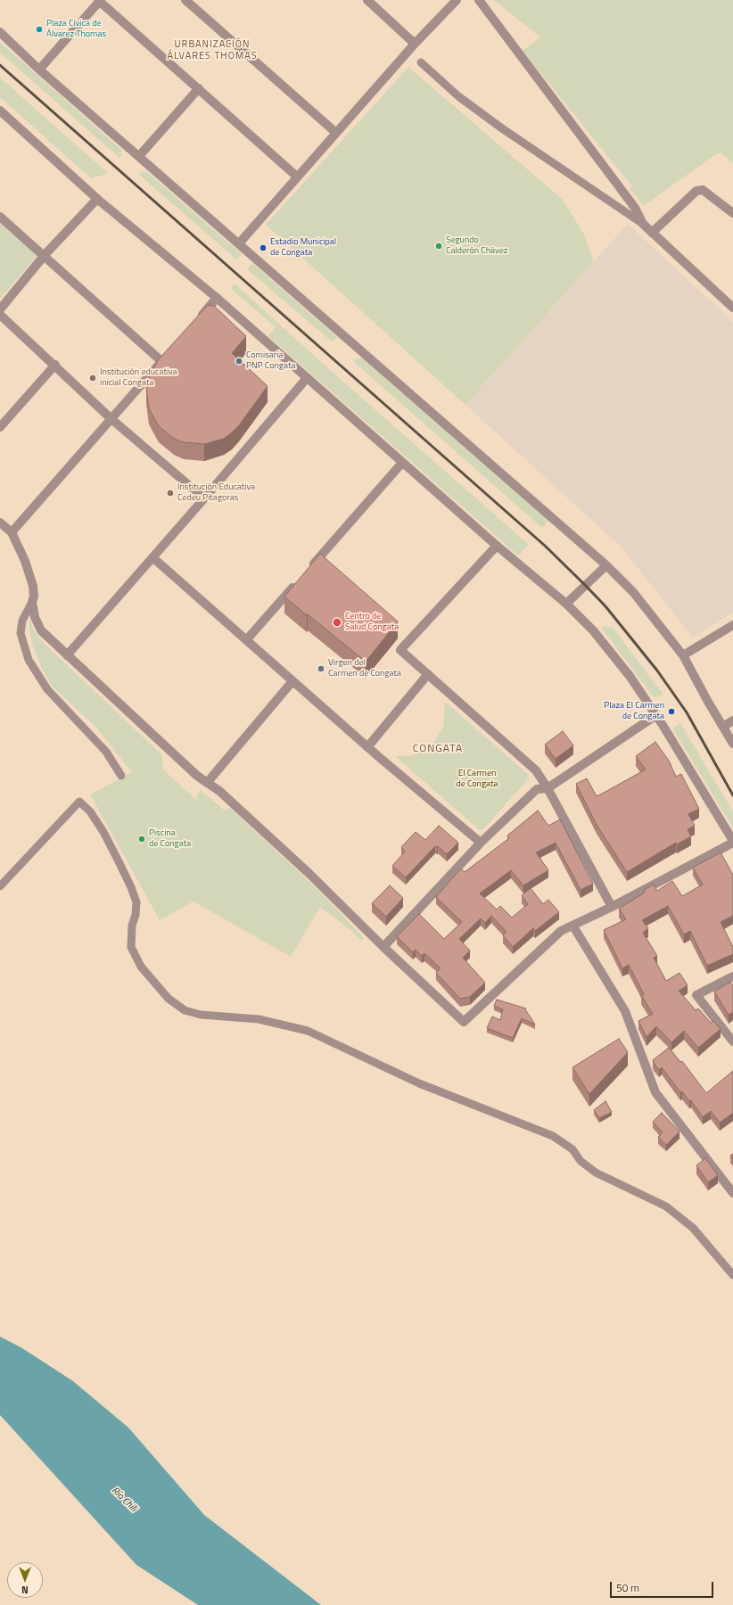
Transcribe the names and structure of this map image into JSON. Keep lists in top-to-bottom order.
{
  "districts": ["URBANIZACIÓN ÁLVARES THOMAS", "CONGATA"],
  "water": ["Río Chili"],
  "parks": ["El Carmen de Congata"],
  "places": [
    "Plaza Cívica de Álvarez Thomas",
    "Segundo Calderón Chávez",
    "Estadio Municipal de Congata",
    "Comisaría PNP Congata",
    "Institución educativa inicial Congata",
    "Institución Educativa Cedeu Pitagoras",
    "Centro de Salud Congata",
    "Virgen del Carmen de Congata",
    "Plaza El Carmen de Congata",
    "Piscina de Congata"
  ],
  "scale_bar": "50 m",
  "north": "bottom"
}
